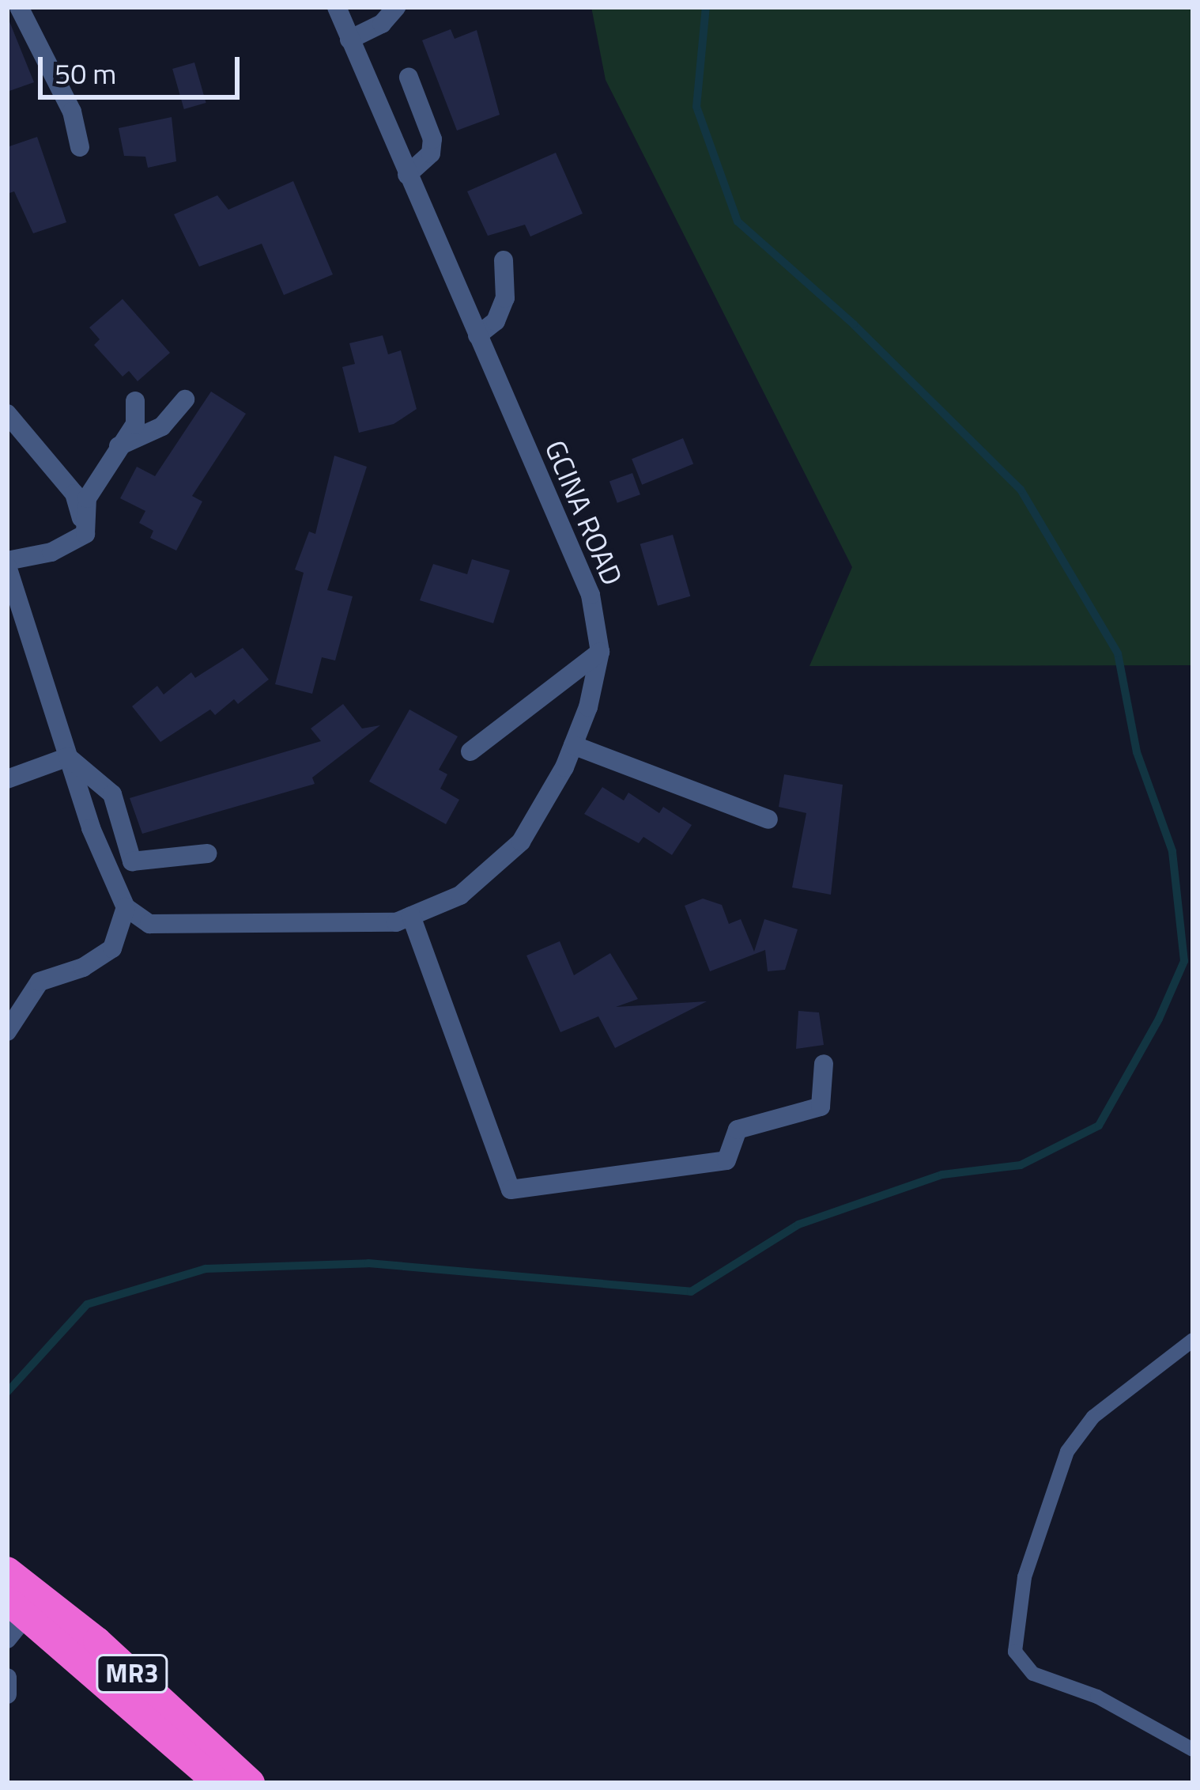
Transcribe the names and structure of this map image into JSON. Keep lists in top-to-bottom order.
{
  "streets": {
    "highway": ["MR3"],
    "street": ["GCINA ROAD"]
  },
  "scale_bar": "50 m"
}
